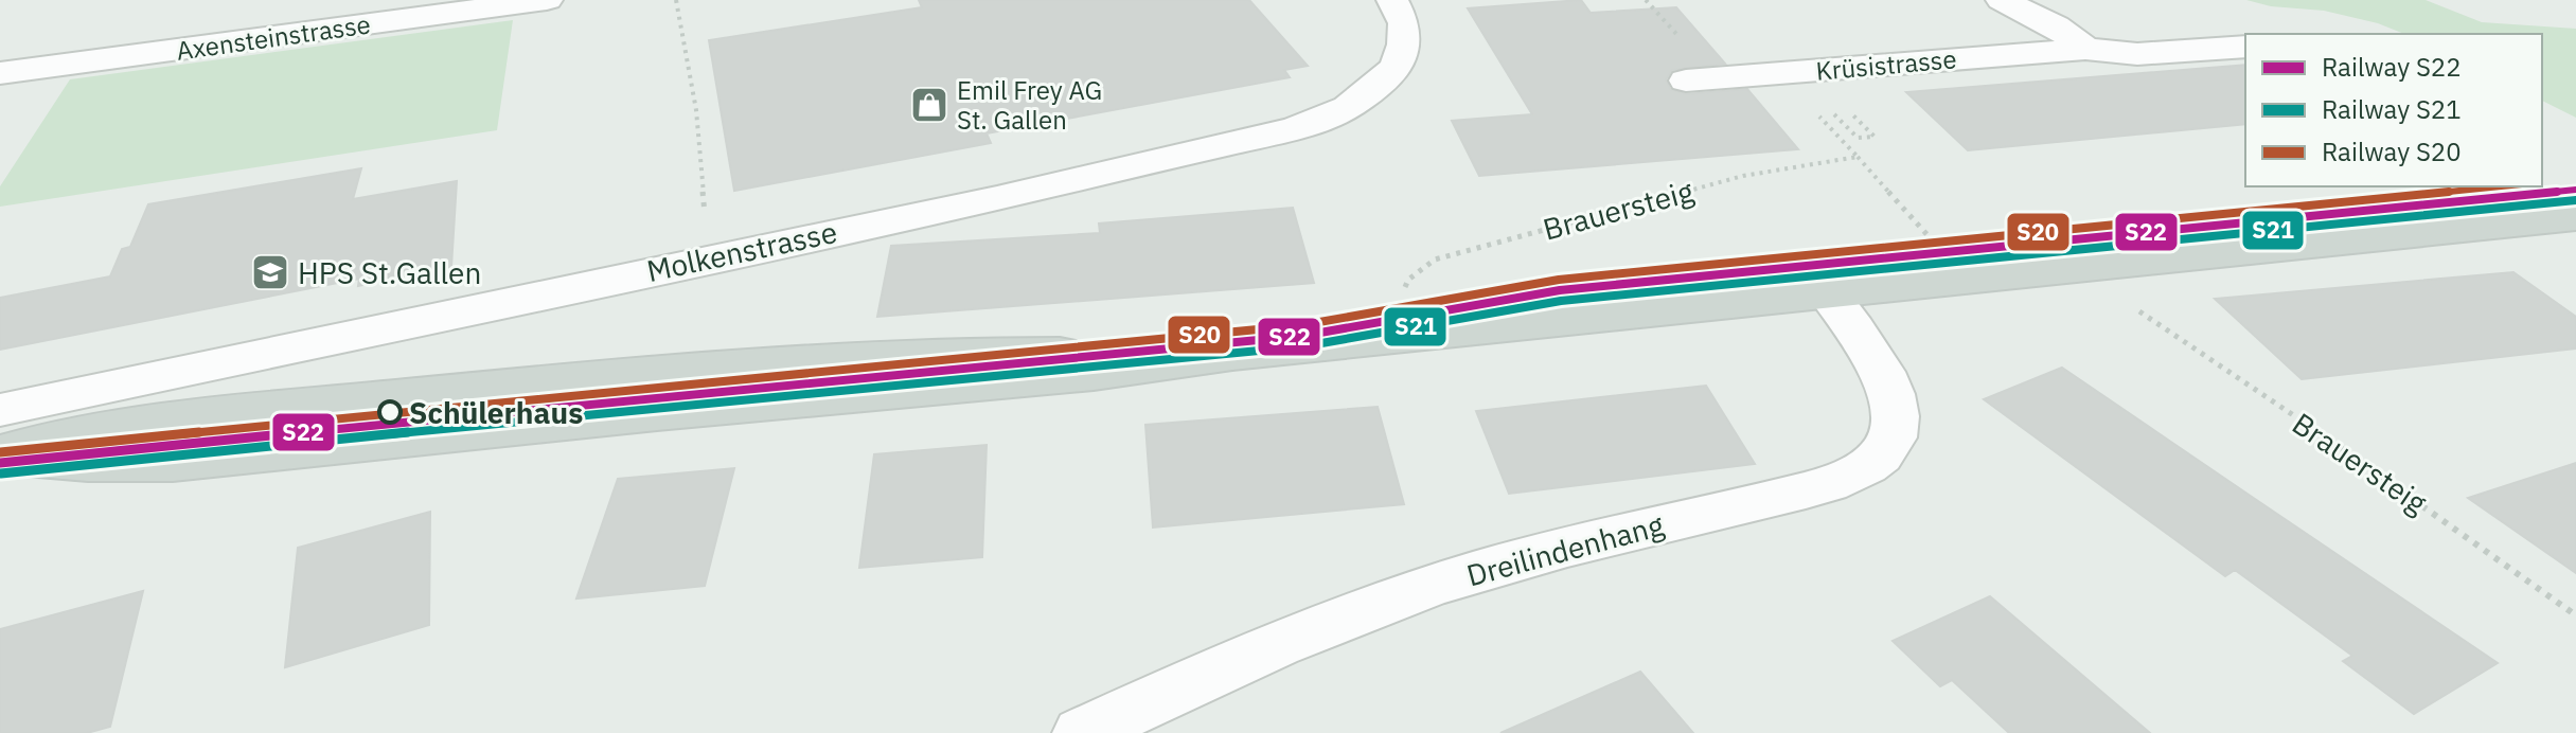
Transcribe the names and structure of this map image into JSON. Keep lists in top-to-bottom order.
{
  "streets": {
    "street": [
      "Axensteinstrasse",
      "Krüsistrasse",
      "Molkenstrasse",
      "Dreilindenhang"
    ],
    "path": ["Brauersteig"]
  },
  "places": {
    "shop": ["Emil Frey AG St. Gallen"],
    "school or university": ["HPS St.Gallen"],
    "other": ["Schülerhaus"]
  },
  "lines": ["rail line S20", "rail line S22", "rail line S21"],
  "legend": ["Railway S22", "Railway S21", "Railway S20"]
}
